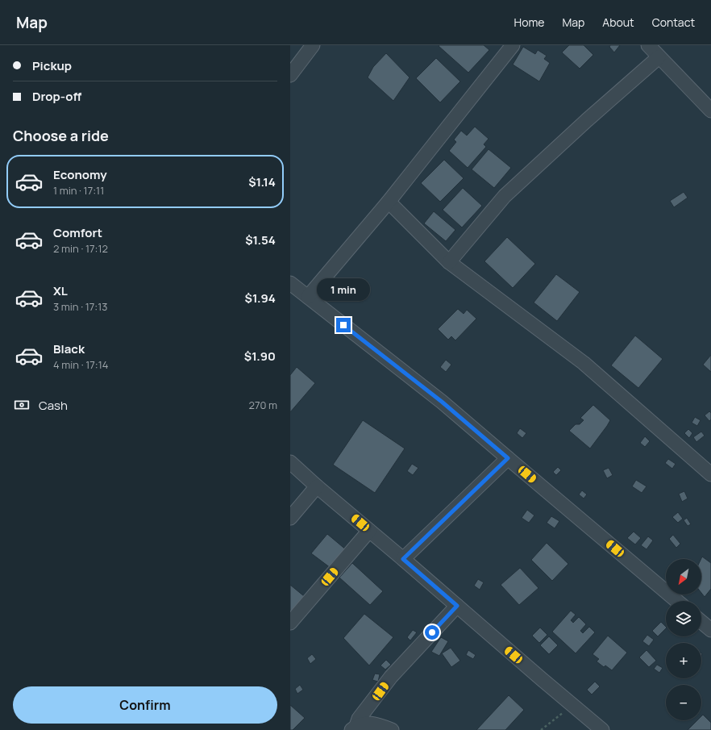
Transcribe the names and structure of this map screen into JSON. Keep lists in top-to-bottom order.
{
  "north": "bottom left",
  "page": {
    "header": "Map",
    "nav": [
      "Home",
      "Map",
      "About",
      "Contact"
    ],
    "banner": ["Pickup", "Drop-off"],
    "heading": "Choose a ride",
    "list": [
      {
        "name": "Economy",
        "note": "1 min · 17:11",
        "value": "$1.14"
      },
      {
        "name": "Comfort",
        "note": "2 min · 17:12",
        "value": "$1.54"
      },
      {
        "name": "XL",
        "note": "3 min · 17:13",
        "value": "$1.94"
      },
      {
        "name": "Black",
        "note": "4 min · 17:14",
        "value": "$1.90"
      }
    ],
    "bubble": "1 min",
    "pay": ["Cash", "270 m"],
    "map_buttons": ["+", "−"],
    "buttons": "Confirm"
  }
}
